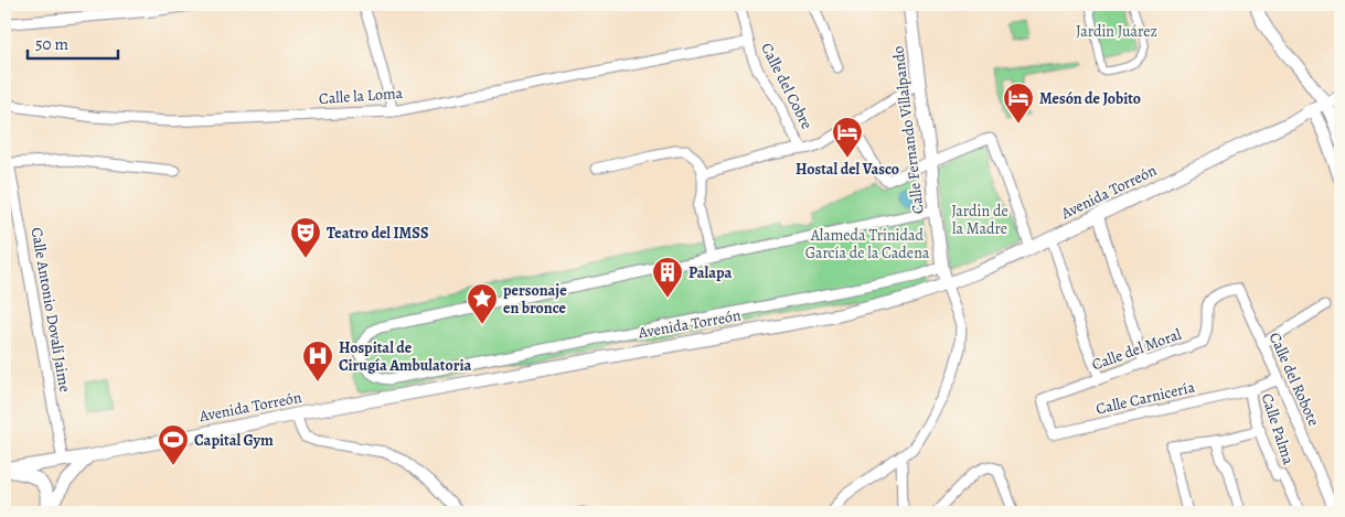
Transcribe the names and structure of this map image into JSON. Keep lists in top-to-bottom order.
{
  "streets": {
    "street": [
      "Calle del Cobre",
      "Calle la Loma",
      "Calle Fernando Villalpando",
      "Avenida Torreón",
      "Calle Antonio Dovalí Jaime",
      "Calle del Moral",
      "Calle del Robote",
      "Calle Carnicería",
      "Calle Palma"
    ]
  },
  "crossings": [
    ["Calle del Cobre", "Calle la Loma"],
    ["Calle Fernando Villalpando", "Avenida Torreón"],
    ["Avenida Torreón", "Calle Antonio Dovalí Jaime"],
    ["Calle del Moral", "Calle del Robote"],
    ["Calle del Moral", "Calle Carnicería"],
    ["Calle del Robote", "Calle Carnicería"],
    ["Calle Carnicería", "Calle Palma"]
  ],
  "parks": ["Jardin Juárez", "Jardin de la Madre", "Alameda Trinidad García de la Cadena"],
  "places": {
    "hotel": ["Mesón de Jobito", "Hostal del Vasco"],
    "theatre": ["Teatro del IMSS"],
    "building": ["Palapa"],
    "place": ["personaje en bronce"],
    "hospital": ["Hospital de Cirugía Ambulatoria"],
    "sports": ["Capital Gym"]
  },
  "scale_bar": "50 m"
}
